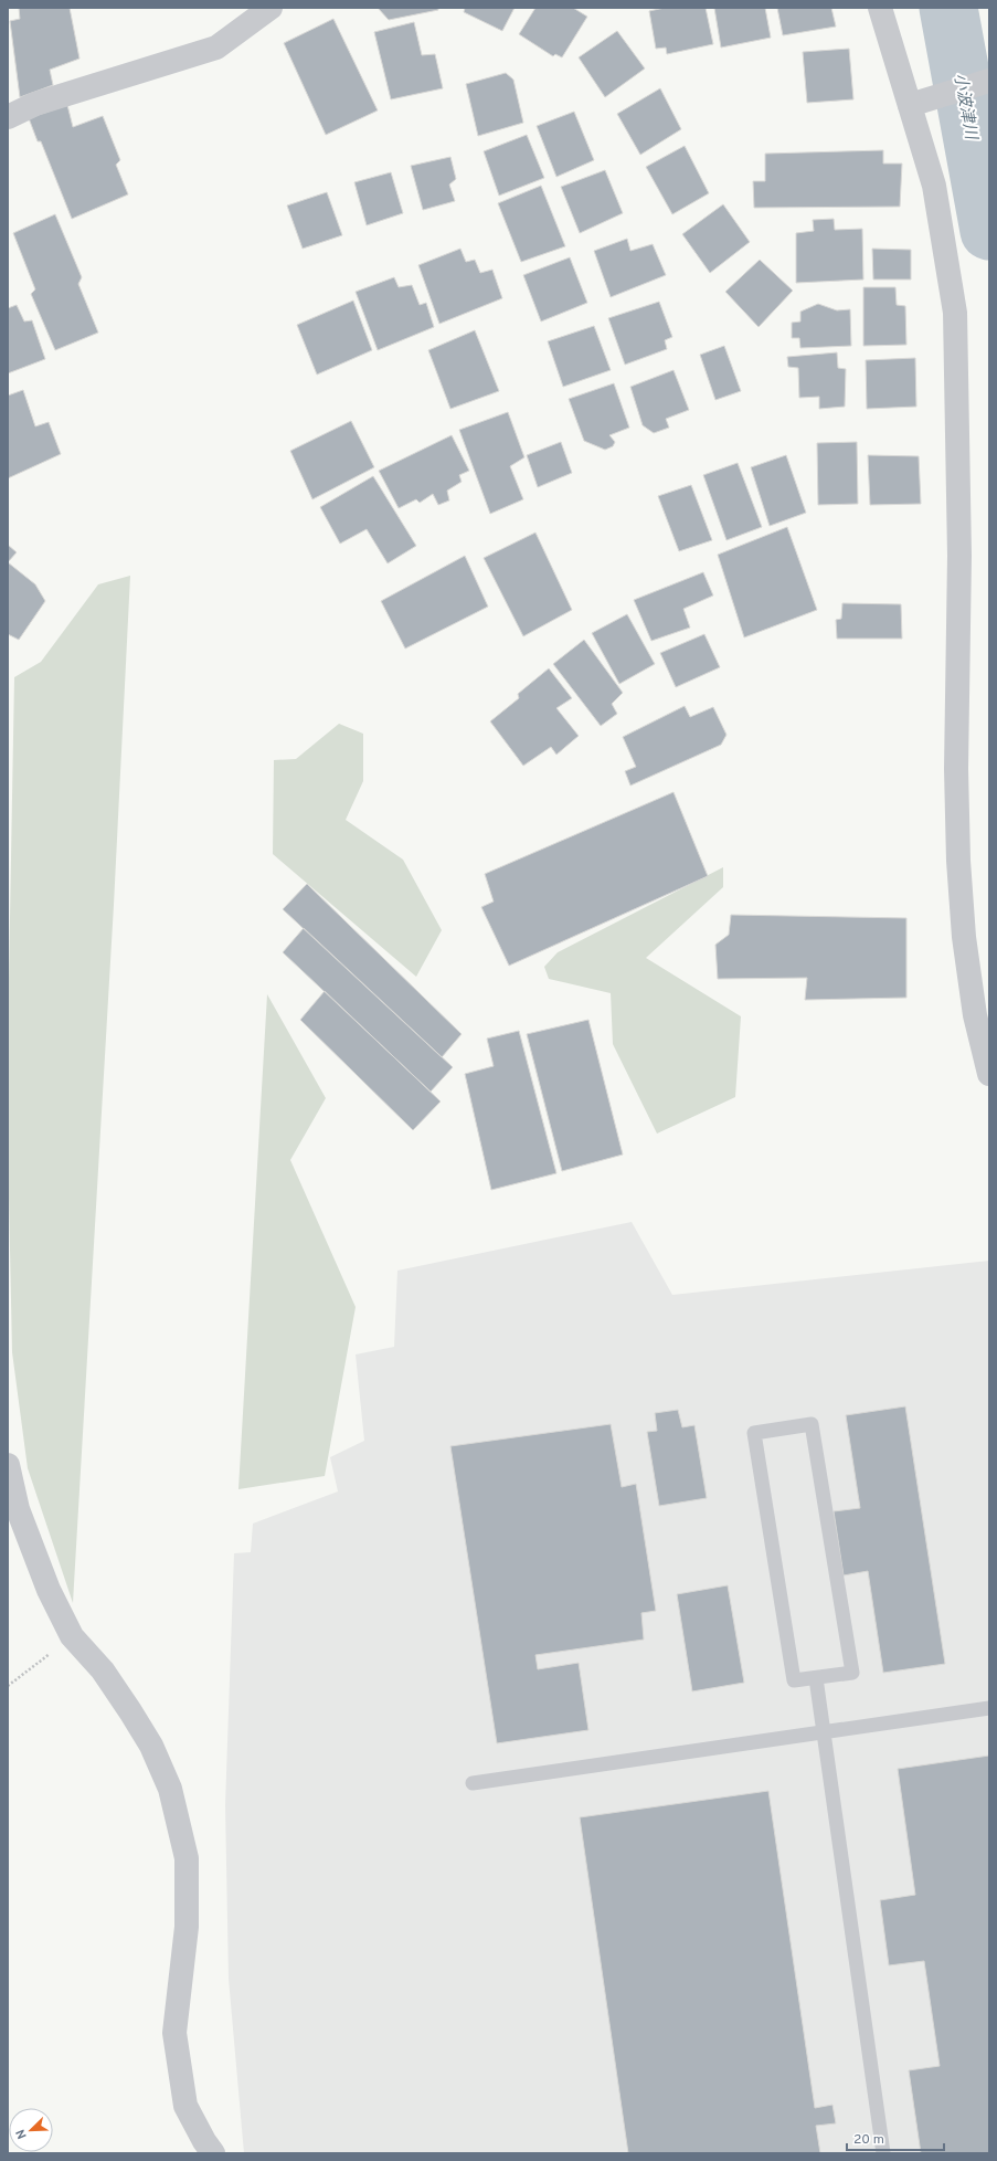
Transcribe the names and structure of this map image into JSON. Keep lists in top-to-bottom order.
{
  "water": ["小波津川"],
  "scale_bar": "20 m",
  "north": "bottom left"
}
